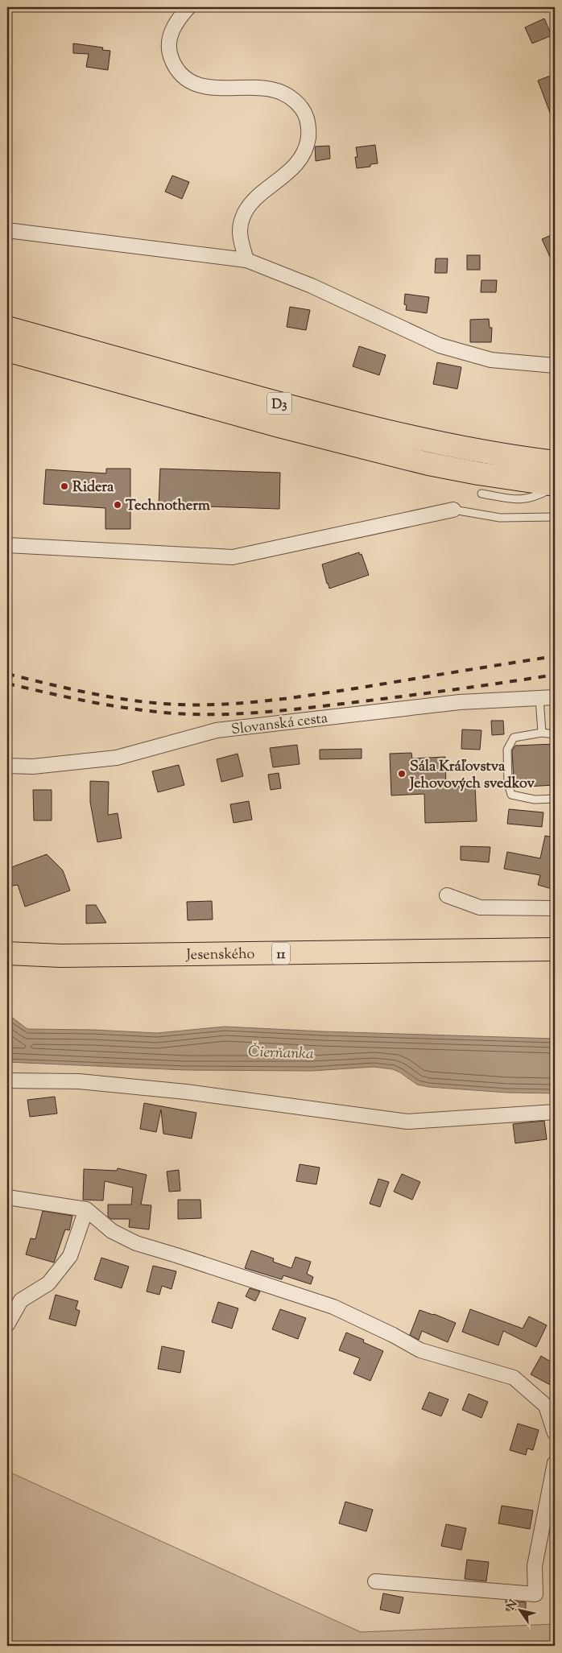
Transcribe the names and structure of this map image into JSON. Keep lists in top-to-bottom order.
{
  "streets": {
    "main road": ["D3", "11", "Jesenského"],
    "street": ["Slovanská cesta"]
  },
  "water": ["Čierňanka"],
  "places": ["Ridera", "Technotherm", "Sála Kráľovstva Jehovových svedkov"],
  "north": "top left"
}
